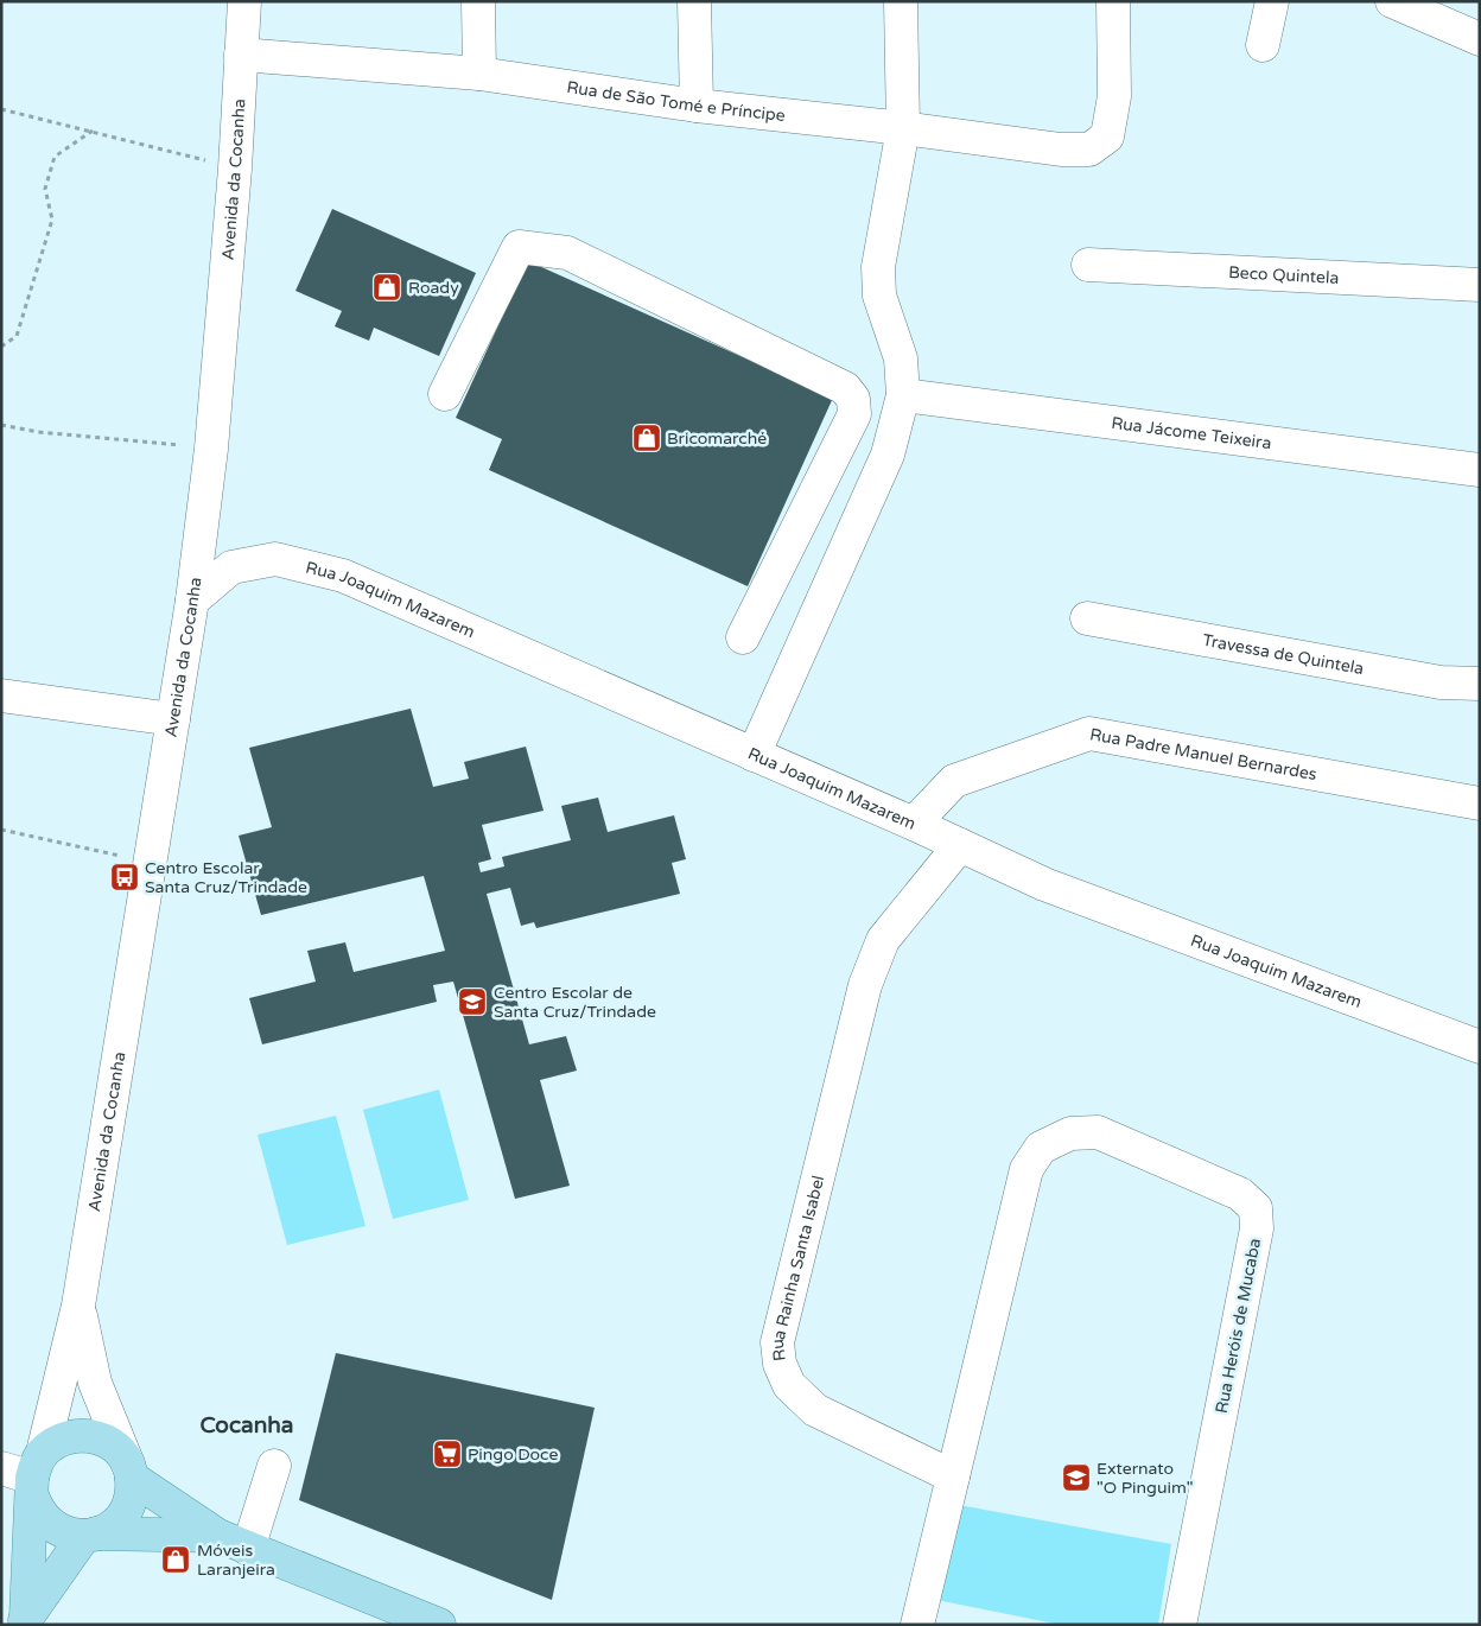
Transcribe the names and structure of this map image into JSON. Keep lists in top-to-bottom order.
{
  "streets": {
    "street": [
      "Rua de São Tomé e Príncipe",
      "Avenida da Cocanha",
      "Beco Quintela",
      "Rua Jácome Teixeira",
      "Rua Joaquim Mazarem",
      "Travessa de Quintela",
      "Rua Padre Manuel Bernardes",
      "Rua Rainha Santa Isabel",
      "Rua Heróis de Mucaba"
    ]
  },
  "crossings": [
    ["Rua de São Tomé e Príncipe", "Avenida da Cocanha"],
    ["Avenida da Cocanha", "Rua Joaquim Mazarem"],
    ["Rua Joaquim Mazarem", "Rua Padre Manuel Bernardes"],
    ["Rua Joaquim Mazarem", "Rua Rainha Santa Isabel"],
    ["Rua Rainha Santa Isabel", "Rua Heróis de Mucaba"]
  ],
  "districts": ["Cocanha"],
  "places": {
    "shop": ["Roady", "Bricomarché", "Móveis Laranjeira"],
    "bus stop": ["Centro Escolar Santa Cruz/Trindade"],
    "school or university": ["Centro Escolar de Santa Cruz/Trindade", "Externato \"O Pinguim\""],
    "supermarket": ["Pingo Doce"]
  }
}
